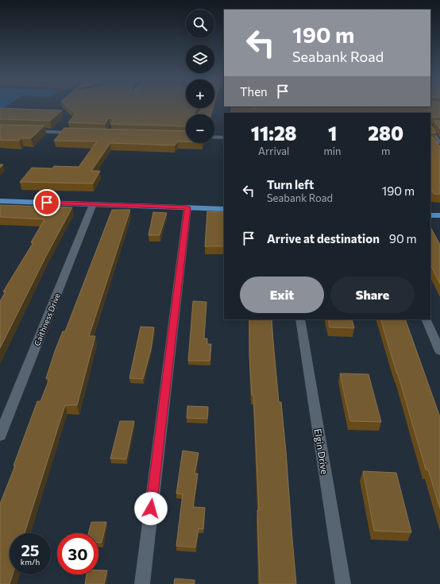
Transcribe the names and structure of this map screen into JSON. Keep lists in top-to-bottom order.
{
  "streets": {
    "street": ["Caithness Drive", "Elgin Drive"]
  },
  "page": {
    "map_buttons": ["+", "−"],
    "turn": ["190 m", "Seabank Road"],
    "then": "Then",
    "eta": [
      "11:28",
      "Arrival",
      "1",
      "min",
      "280",
      "m"
    ],
    "list": [
      {
        "name": "Turn left",
        "note": "Seabank Road",
        "value": "190 m"
      },
      {
        "name": "Arrive at destination",
        "value": "90 m"
      }
    ],
    "buttons": ["Exit", "Share"],
    "speed": "25 km/h",
    "limit": "30"
  }
}
